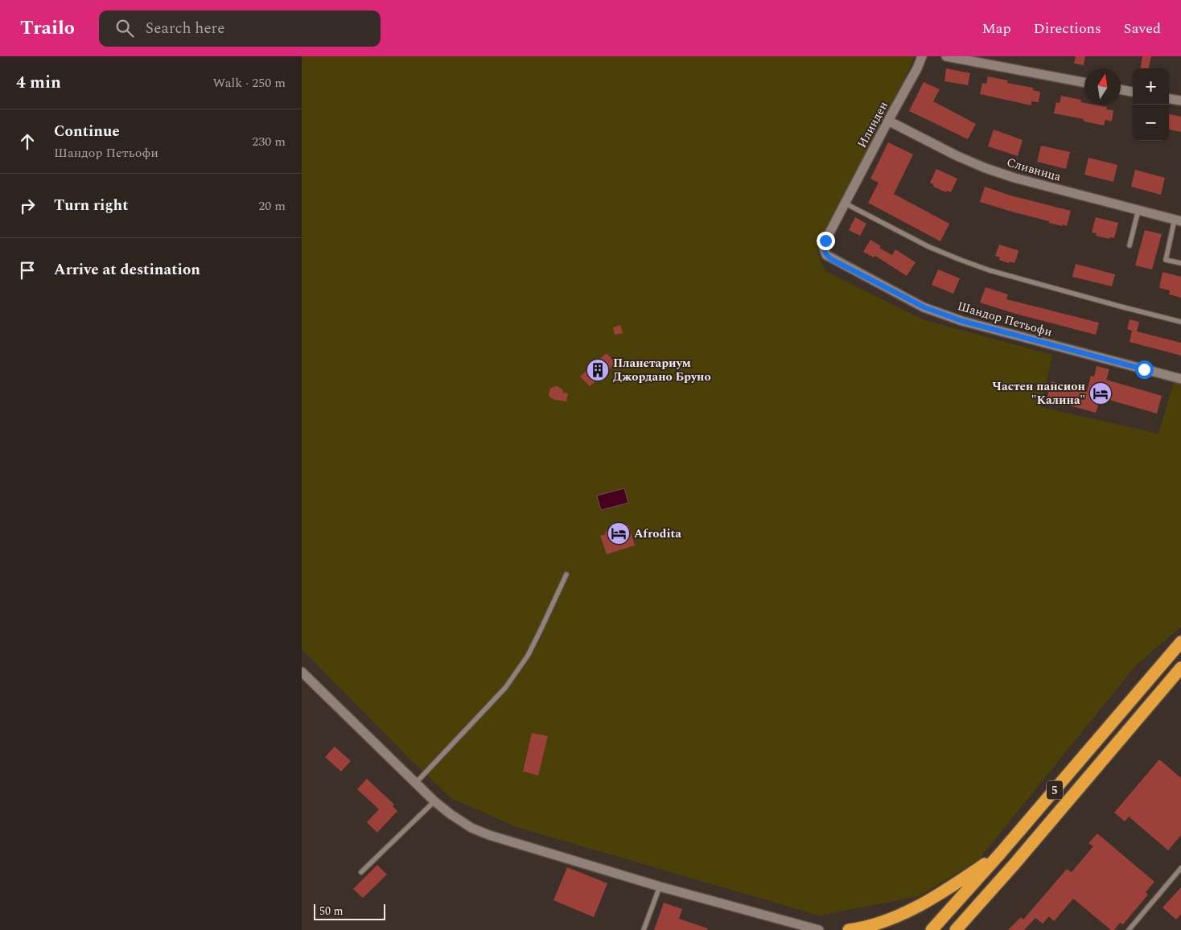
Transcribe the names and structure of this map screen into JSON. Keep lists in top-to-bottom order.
{
  "streets": {
    "highway": ["5"],
    "street": ["Илинден", "Сливница", "Шандор Петьофи"]
  },
  "crossings": [
    ["Илинден", "Сливница"],
    ["Илинден", "Шандор Петьофи"]
  ],
  "places": {
    "building": ["Планетариум Джордано Бруно"],
    "hotel": ["Частен пансион \"Калина\"", "Afrodita"]
  },
  "scale_bar": "50 m",
  "north": "top",
  "page": {
    "header": "Trailo",
    "search": "Search here",
    "nav": ["Map", "Directions", "Saved"],
    "heading": ["4 min", "Walk · 250 m"],
    "map_buttons": ["+", "−"],
    "list": [
      ["Continue", "Шандор Петьофи", "230 m"],
      ["Turn right", "20 m"],
      "Arrive at destination"
    ],
    "scale": "50 m"
  }
}
